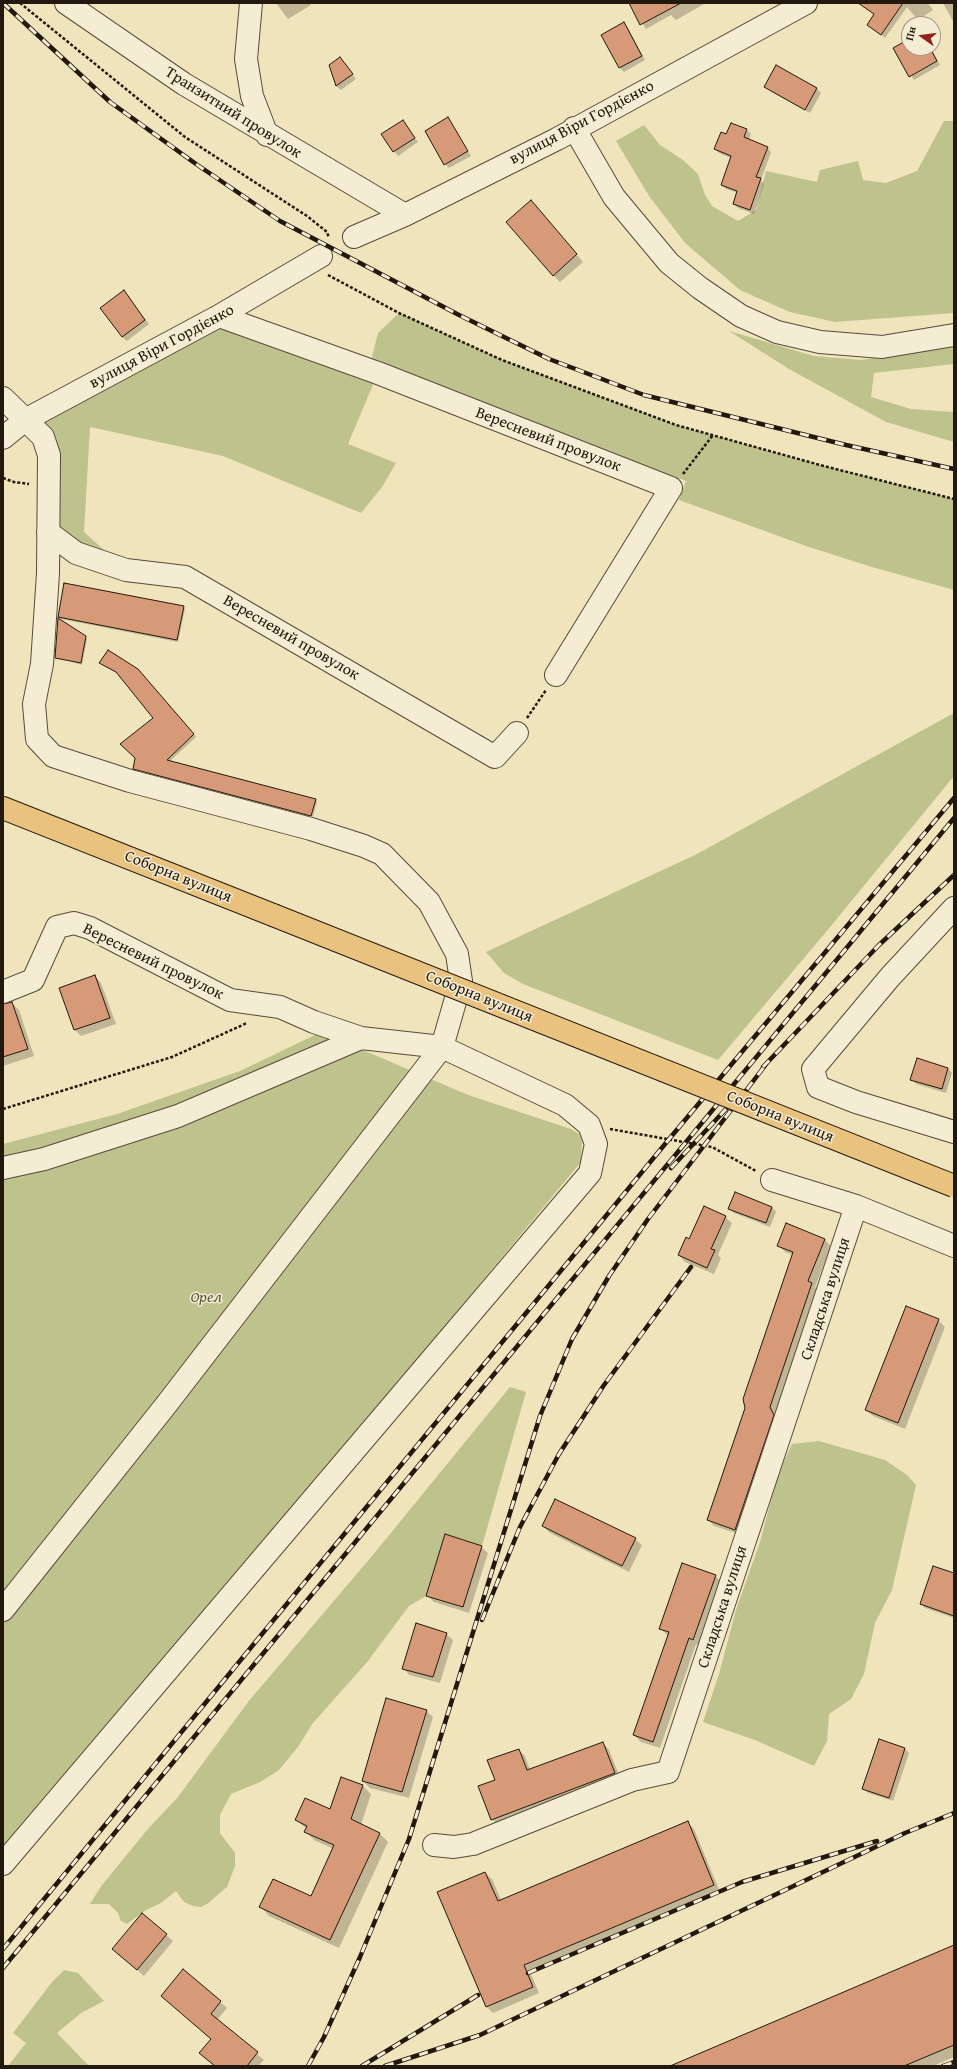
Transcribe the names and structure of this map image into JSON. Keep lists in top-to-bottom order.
{
  "streets": {
    "main road": ["Соборна вулиця"],
    "street": [
      "Транзитний провулок",
      "вулиця Віри Гордієнко",
      "Вересневий провулок",
      "Складська вулиця"
    ]
  },
  "crossings": [
    ["Транзитний провулок", "вулиця Віри Гордієнко"],
    ["вулиця Віри Гордієнко", "Вересневий провулок"]
  ],
  "parks": ["Орел"],
  "north": "left"
}
